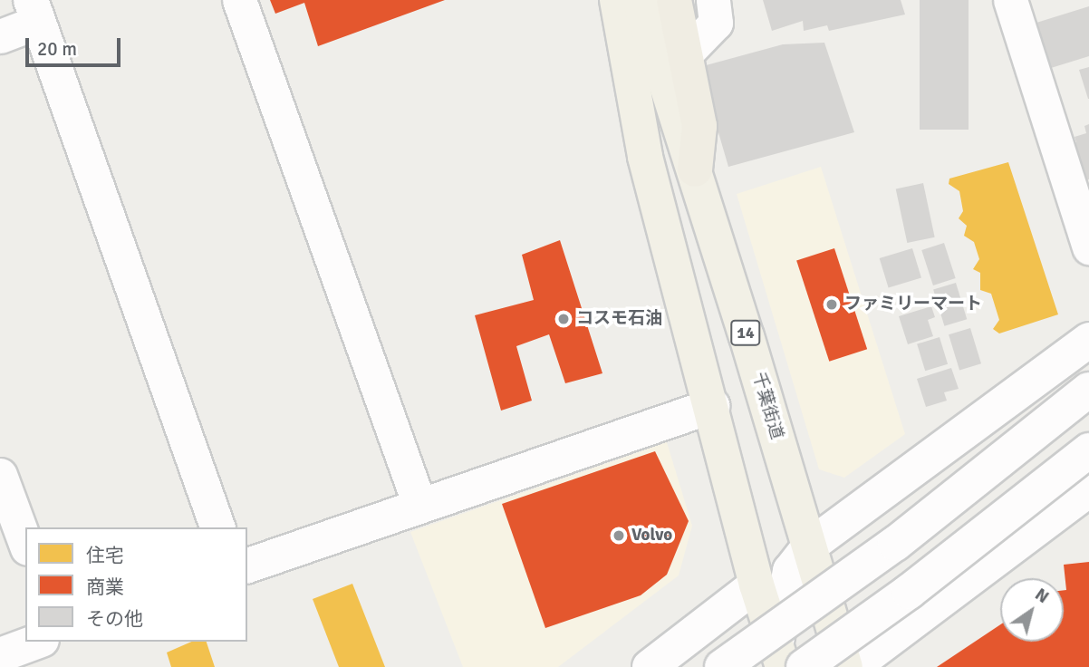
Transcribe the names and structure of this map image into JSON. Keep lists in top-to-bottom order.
{
  "streets": {
    "highway": ["14", "千葉街道"]
  },
  "places": ["ファミリーマート", "コスモ石油", "Volvo"],
  "legend": ["住宅", "商業", "その他"],
  "scale_bar": "20 m",
  "north": "top right"
}
